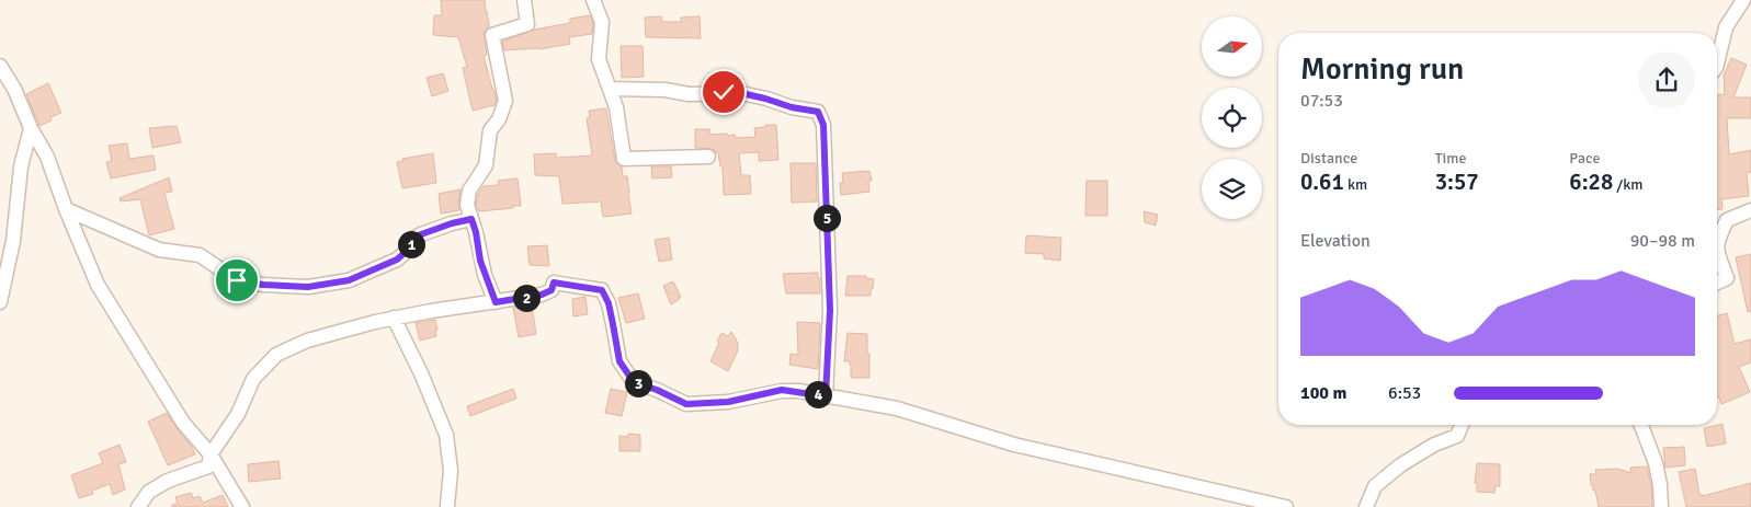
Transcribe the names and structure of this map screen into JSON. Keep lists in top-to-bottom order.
{
  "north": "right",
  "page": {
    "heading": ["Morning run", "07:53"],
    "stats": [
      ["Distance", "0.61 km"],
      ["Time", "3:57"],
      ["Pace", "6:28 /km"]
    ],
    "pins": [
      "5",
      "1",
      "2",
      "3",
      "4"
    ],
    "chart": ["Elevation", "90–98 m"],
    "list": [
      {
        "name": "100 m",
        "note": "6:53"
      }
    ]
  }
}
